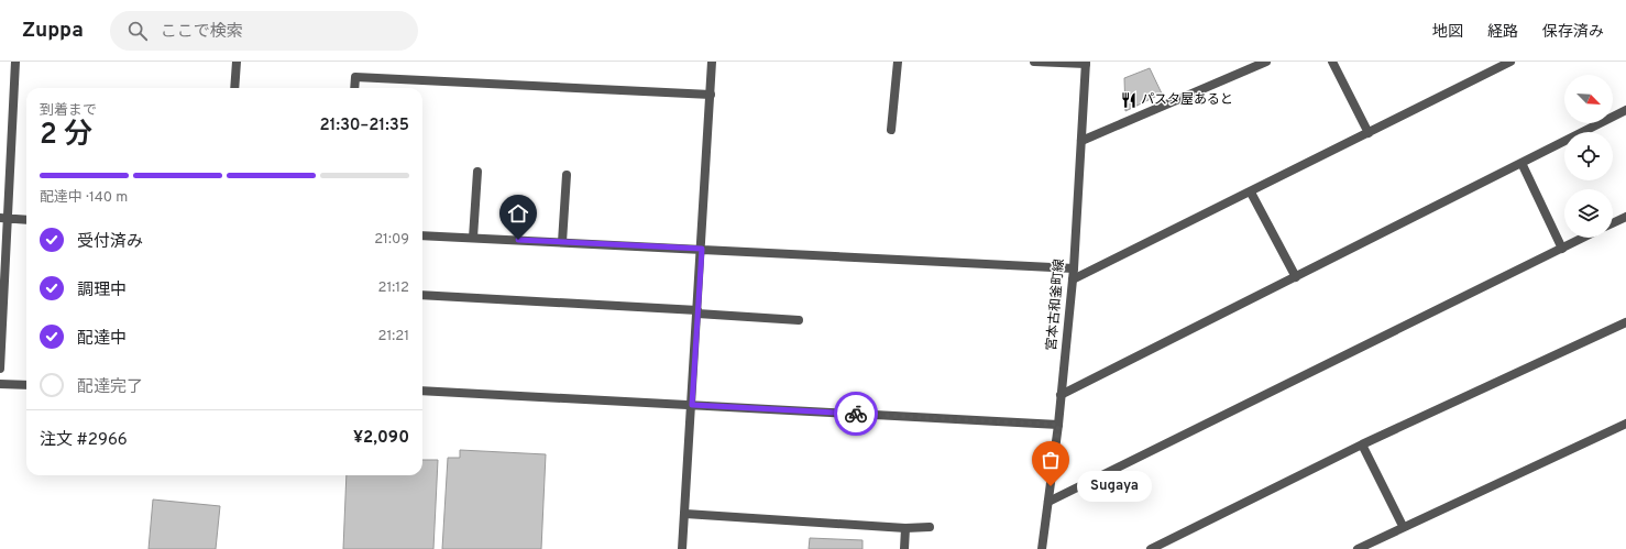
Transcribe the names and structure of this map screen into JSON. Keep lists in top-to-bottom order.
{
  "streets": {
    "street": ["宮本古和釜町線"]
  },
  "places": {
    "restaurant": ["パスタ屋あると"],
    "other": ["Sugaya"]
  },
  "north": "bottom right",
  "page": {
    "header": "Zuppa",
    "search": "ここで検索",
    "nav": ["地図", "経路", "保存済み"],
    "heading": ["2 分", "到着まで", "21:30–21:35"],
    "panel": ["注文 #2966", "¥2,090"],
    "bar": "配達中 · 140 m",
    "list": [
      ["受付済み", "21:09"],
      ["調理中", "21:12"],
      ["配達中", "21:21"],
      "配達完了"
    ],
    "bubble": "Sugaya"
  }
}
